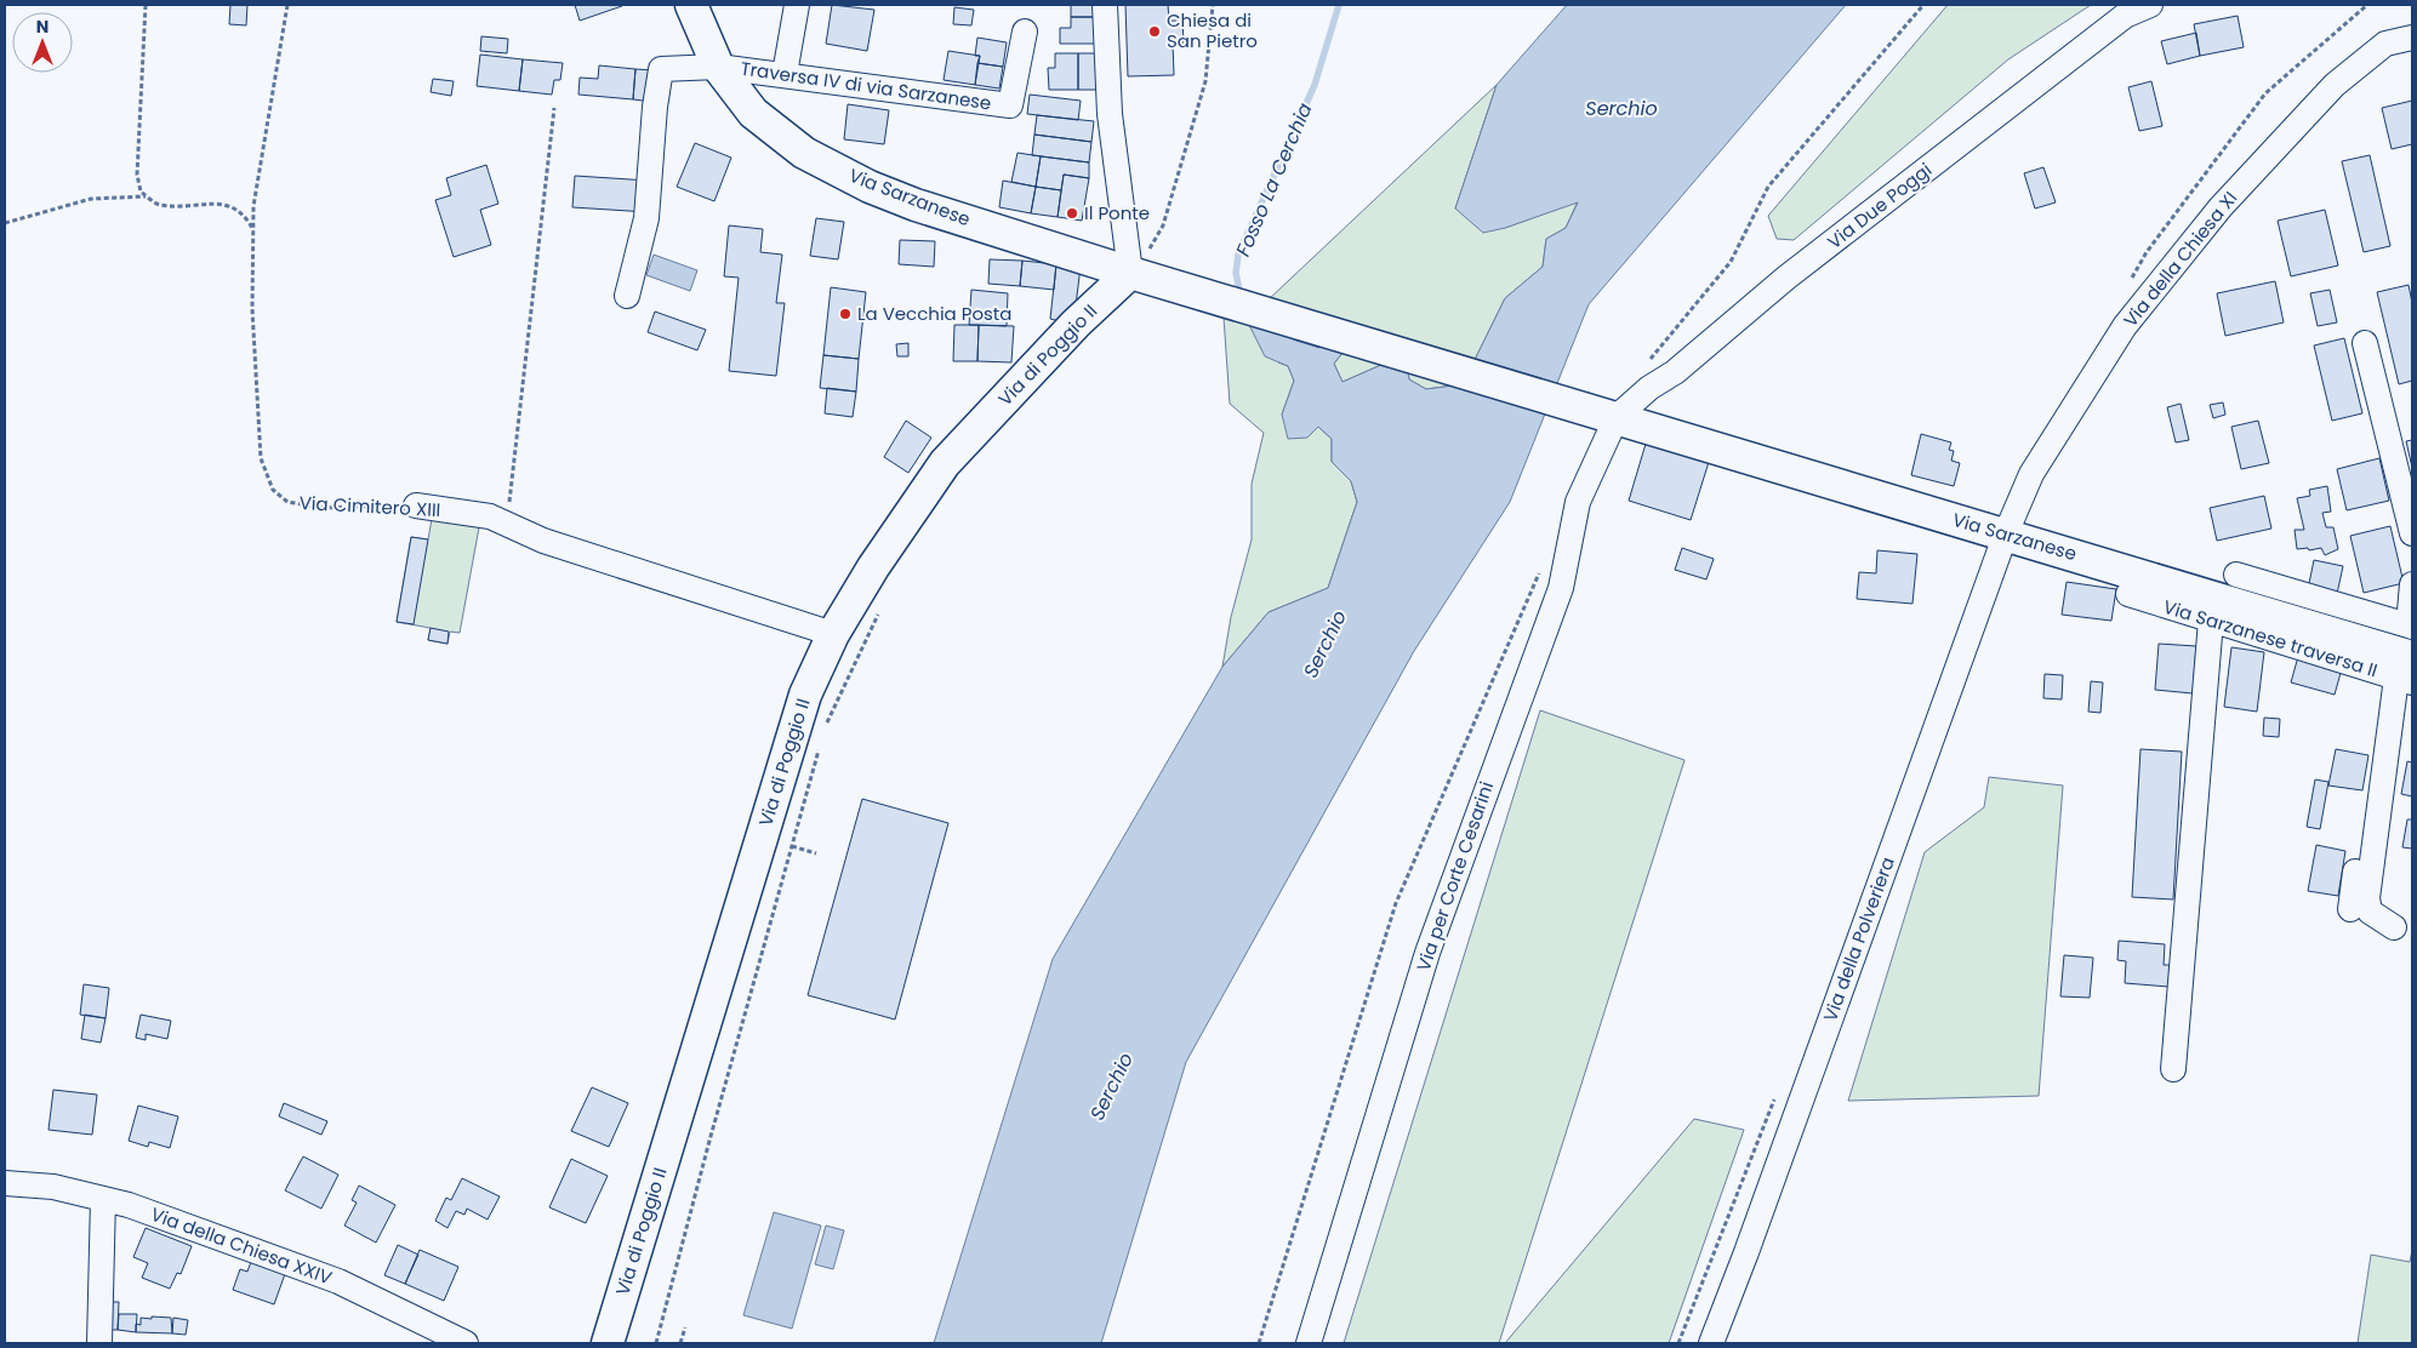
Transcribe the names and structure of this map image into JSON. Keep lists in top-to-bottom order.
{
  "streets": {
    "main road": ["Via Sarzanese", "Via di Poggio II"],
    "street": [
      "Traversa IV di via Sarzanese",
      "Via Due Poggi",
      "Via della Chiesa XI",
      "Via Cimitero XIII",
      "Via Sarzanese traversa II",
      "Via per Corte Cesarini",
      "Via della Polveriera",
      "Via della Chiesa XXIV"
    ]
  },
  "crossings": [
    ["Traversa IV di via Sarzanese", "Via Sarzanese"],
    ["Via Sarzanese", "Via Due Poggi"],
    ["Via Sarzanese", "Via della Chiesa XI"],
    ["Via Sarzanese", "Via di Poggio II"],
    ["Via Sarzanese", "Via Sarzanese traversa II"],
    ["Via Sarzanese", "Via per Corte Cesarini"],
    ["Via Sarzanese", "Via della Polveriera"],
    ["Via Due Poggi", "Via per Corte Cesarini"],
    ["Via della Chiesa XI", "Via della Polveriera"],
    ["Via di Poggio II", "Via Cimitero XIII"]
  ],
  "water": ["Serchio", "Fosso La Cerchia"],
  "places": ["Chiesa di San Pietro", "Il Ponte", "La Vecchia Posta"],
  "north": "top"
}
